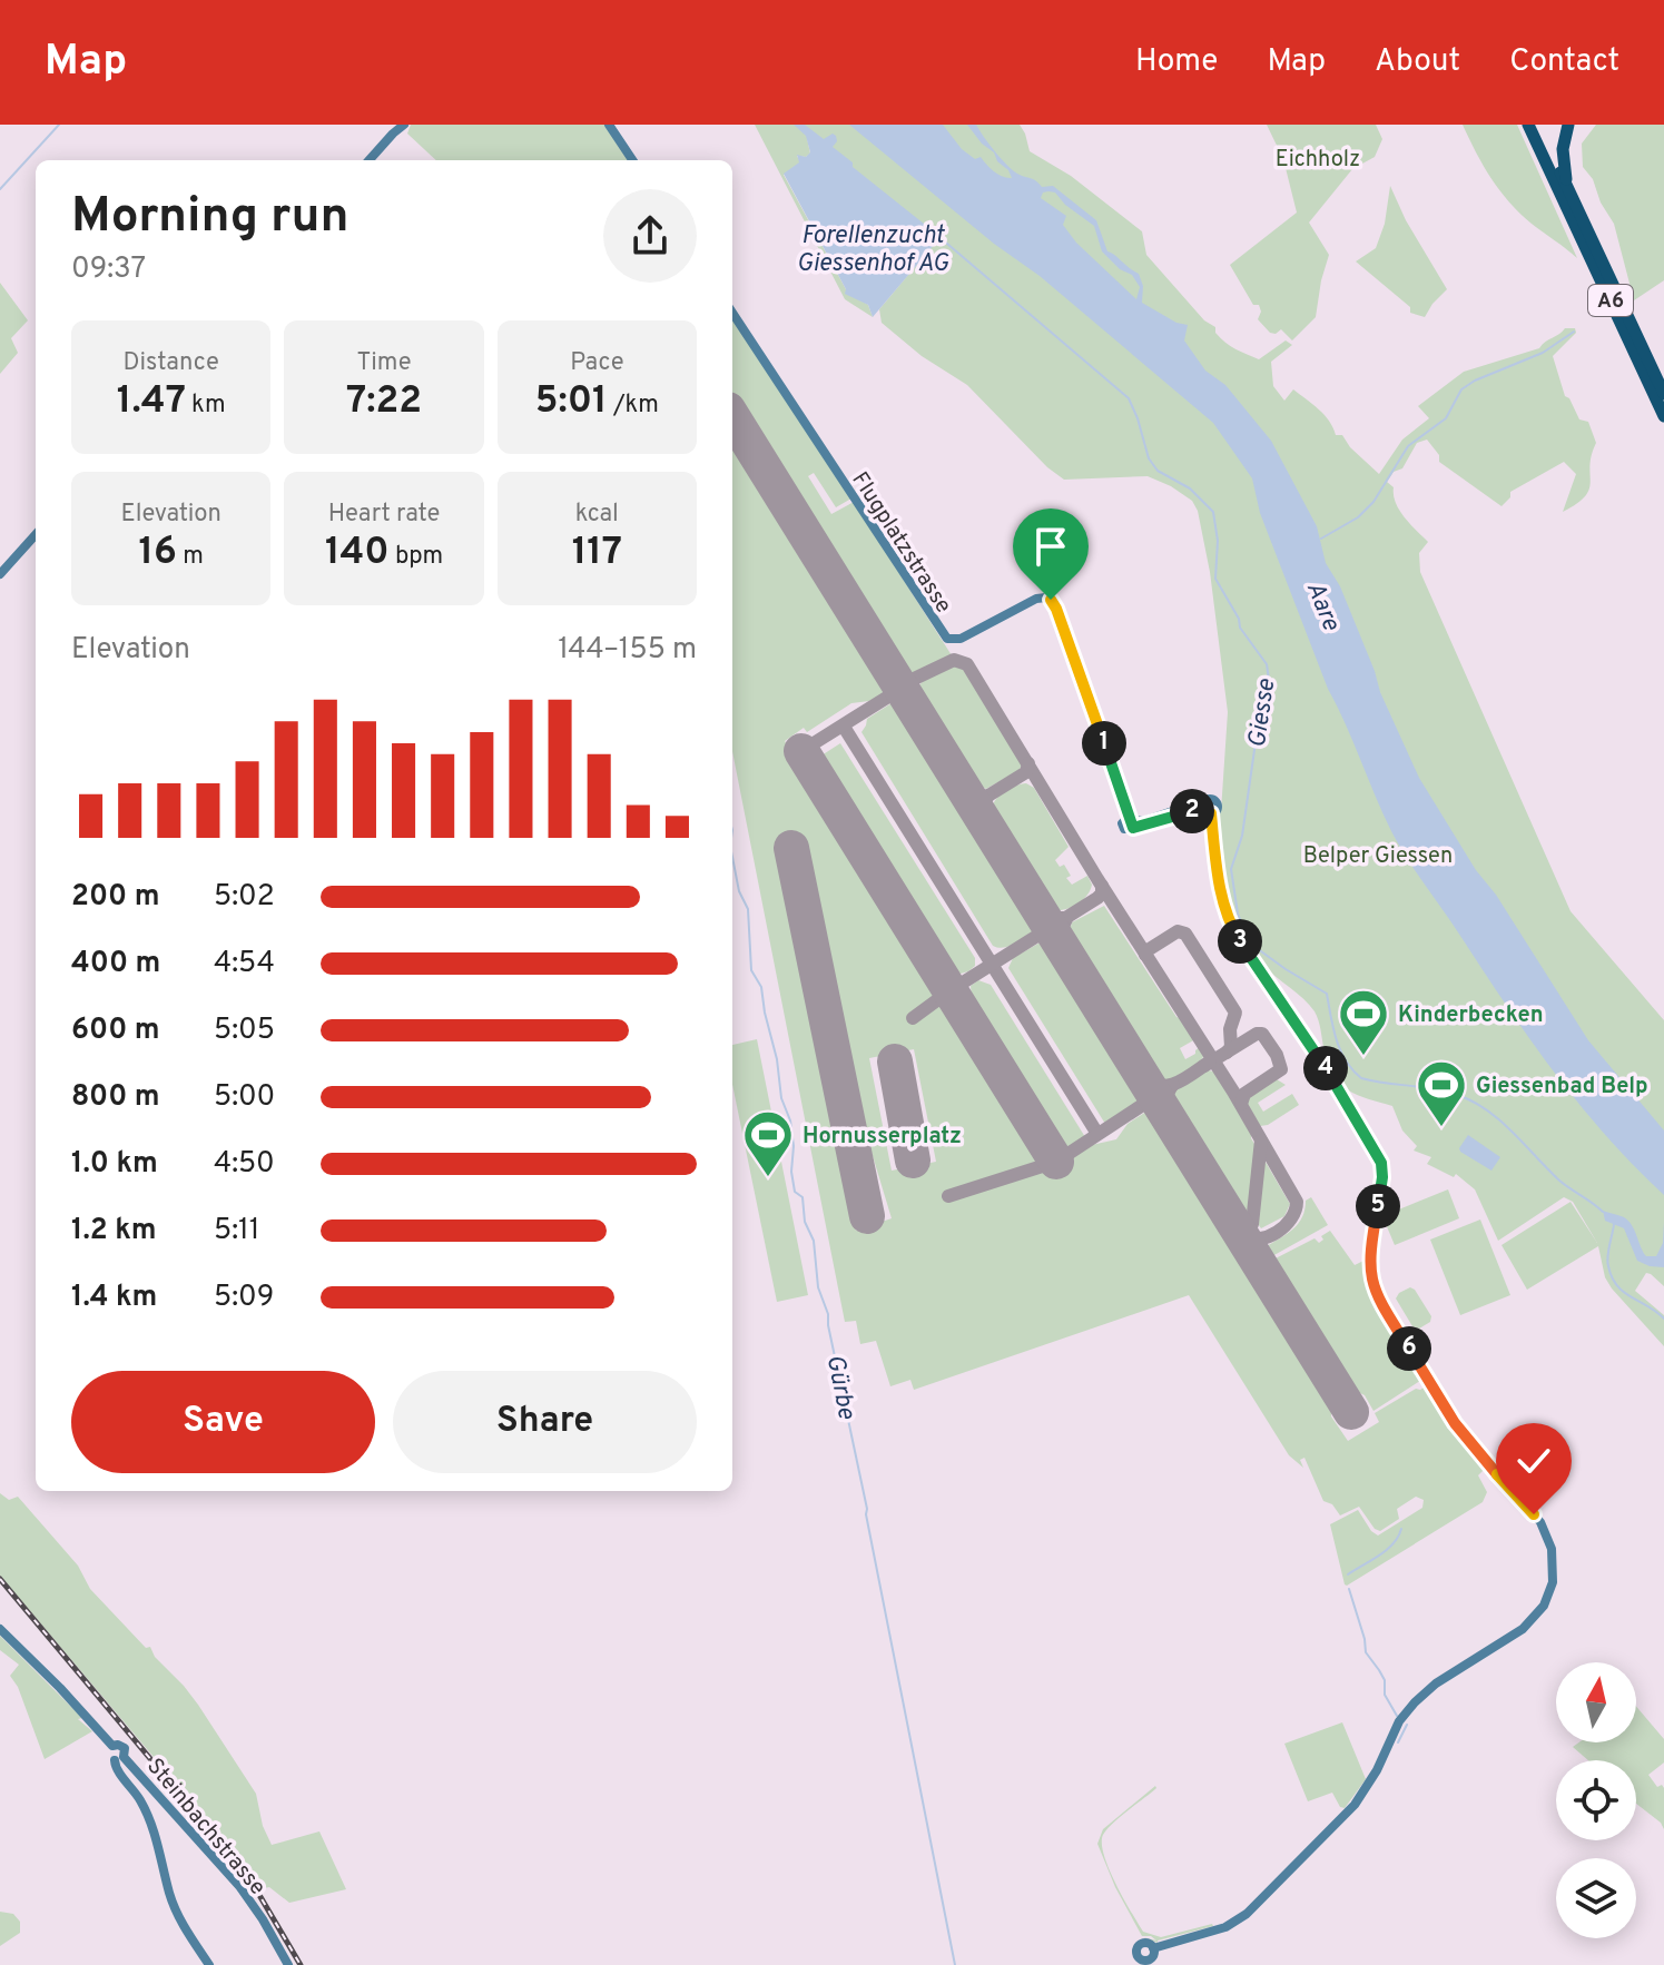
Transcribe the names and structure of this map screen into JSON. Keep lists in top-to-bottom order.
{
  "streets": {
    "highway": ["A6"],
    "street": ["Flugplatzstrasse", "Steinbachstrasse"]
  },
  "water": [
    "Forellenzucht Giessenhof AG",
    "Aare",
    "Giesse",
    "Gürbe"
  ],
  "parks": ["Eichholz", "Belper Giessen"],
  "places": {
    "sports": ["Kinderbecken", "Giessenbad Belp", "Hornusserplatz"]
  },
  "north": "top",
  "page": {
    "header": "Map",
    "nav": [
      "Home",
      "Map",
      "About",
      "Contact"
    ],
    "heading": ["Morning run", "09:37"],
    "stats": [
      ["Distance", "1.47 km"],
      ["Time", "7:22"],
      ["Pace", "5:01 /km"],
      ["Elevation", "16 m"],
      ["Heart rate", "140 bpm"],
      ["kcal", "117"]
    ],
    "chart": ["Elevation", "144–155 m"],
    "pins": [
      "1",
      "2",
      "3",
      "4",
      "5",
      "6"
    ],
    "list": [
      {
        "name": "200 m",
        "note": "5:02"
      },
      {
        "name": "400 m",
        "note": "4:54"
      },
      {
        "name": "600 m",
        "note": "5:05"
      },
      {
        "name": "800 m",
        "note": "5:00"
      },
      {
        "name": "1.0 km",
        "note": "4:50"
      },
      {
        "name": "1.2 km",
        "note": "5:11"
      },
      {
        "name": "1.4 km",
        "note": "5:09"
      }
    ],
    "buttons": ["Save", "Share"]
  }
}
